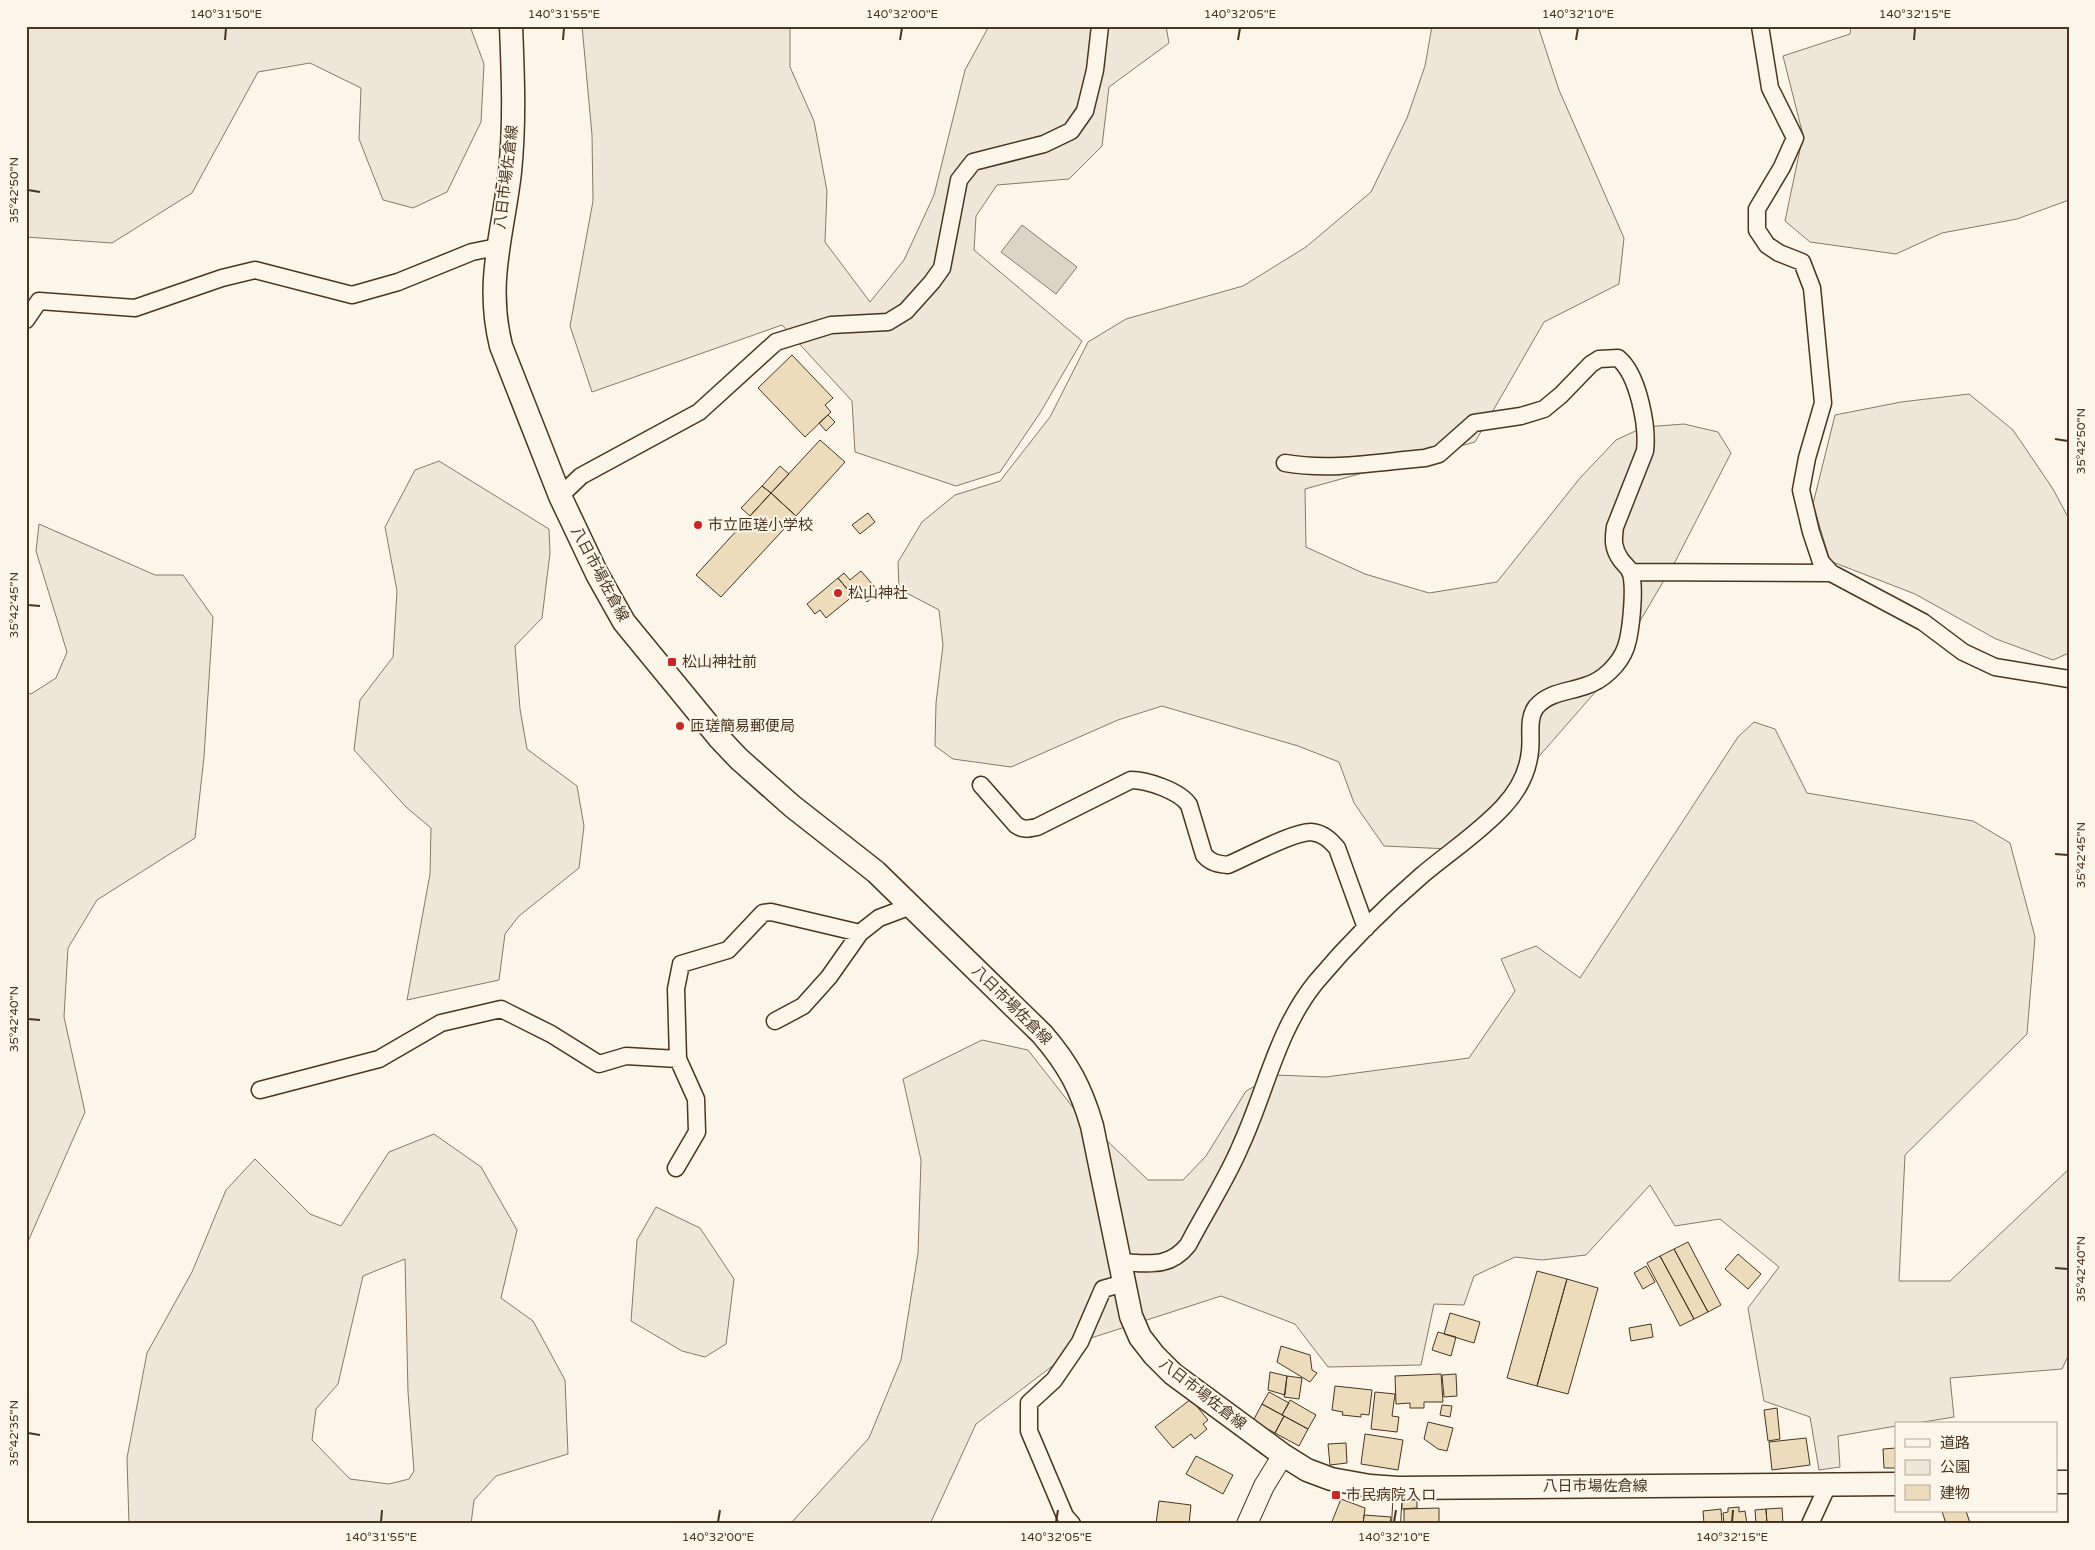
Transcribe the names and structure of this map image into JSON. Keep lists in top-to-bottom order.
{
  "streets": {
    "main road": ["八日市場佐倉線"]
  },
  "places": {
    "other": ["市立匝瑳小学校", "松山神社", "匝瑳簡易郵便局"],
    "transit": ["松山神社前", "市民病院入ロ"]
  },
  "legend": ["道路", "公園", "建物"],
  "coordinates": [
    "140°31'50\"E",
    "140°31'55\"E",
    "140°32'00\"E",
    "140°32'05\"E",
    "140°32'10\"E",
    "140°32'15\"E",
    "35°42'50\"N",
    "35°42'45\"N",
    "35°42'40\"N",
    "35°42'35\"N"
  ]
}
